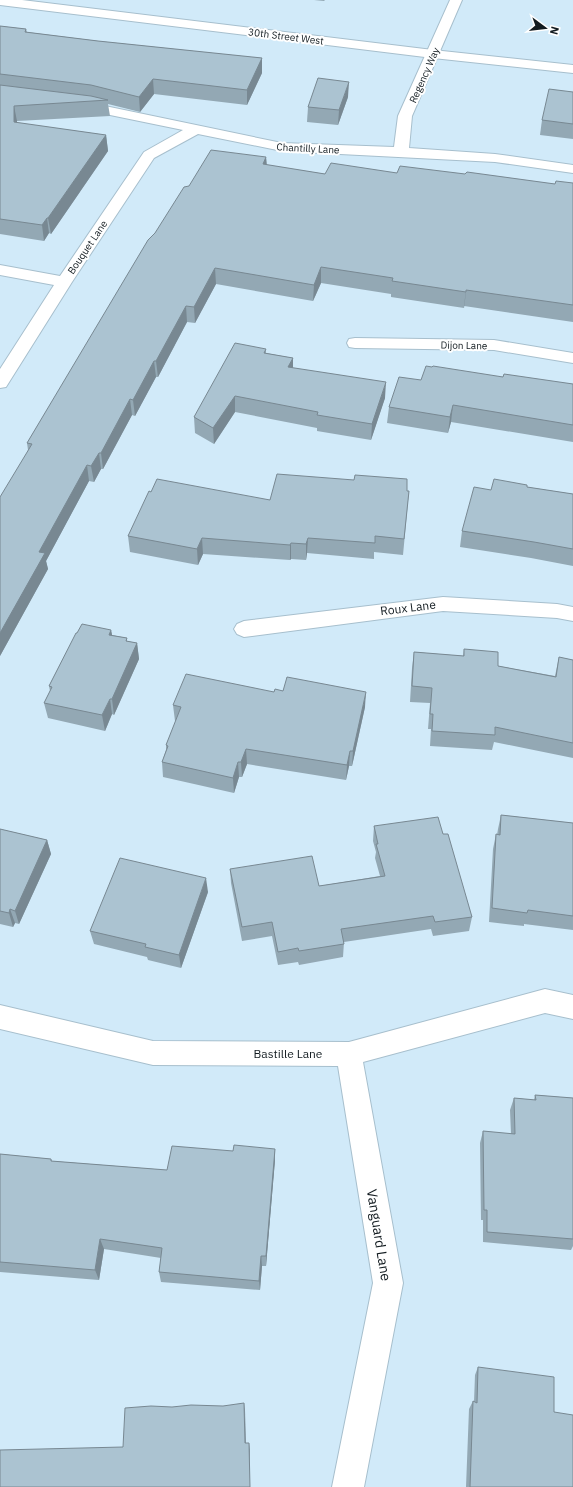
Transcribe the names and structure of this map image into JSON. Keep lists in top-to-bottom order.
{
  "streets": {
    "street": [
      "30th Street West",
      "Regency Way",
      "Chantilly Lane",
      "Bouquet Lane",
      "Dijon Lane",
      "Roux Lane",
      "Bastille Lane",
      "Vanguard Lane"
    ]
  },
  "crossings": [
    ["30th Street West", "Regency Way"],
    ["Regency Way", "Chantilly Lane"],
    ["Chantilly Lane", "Bouquet Lane"],
    ["Bastille Lane", "Vanguard Lane"]
  ],
  "north": "right"
}
